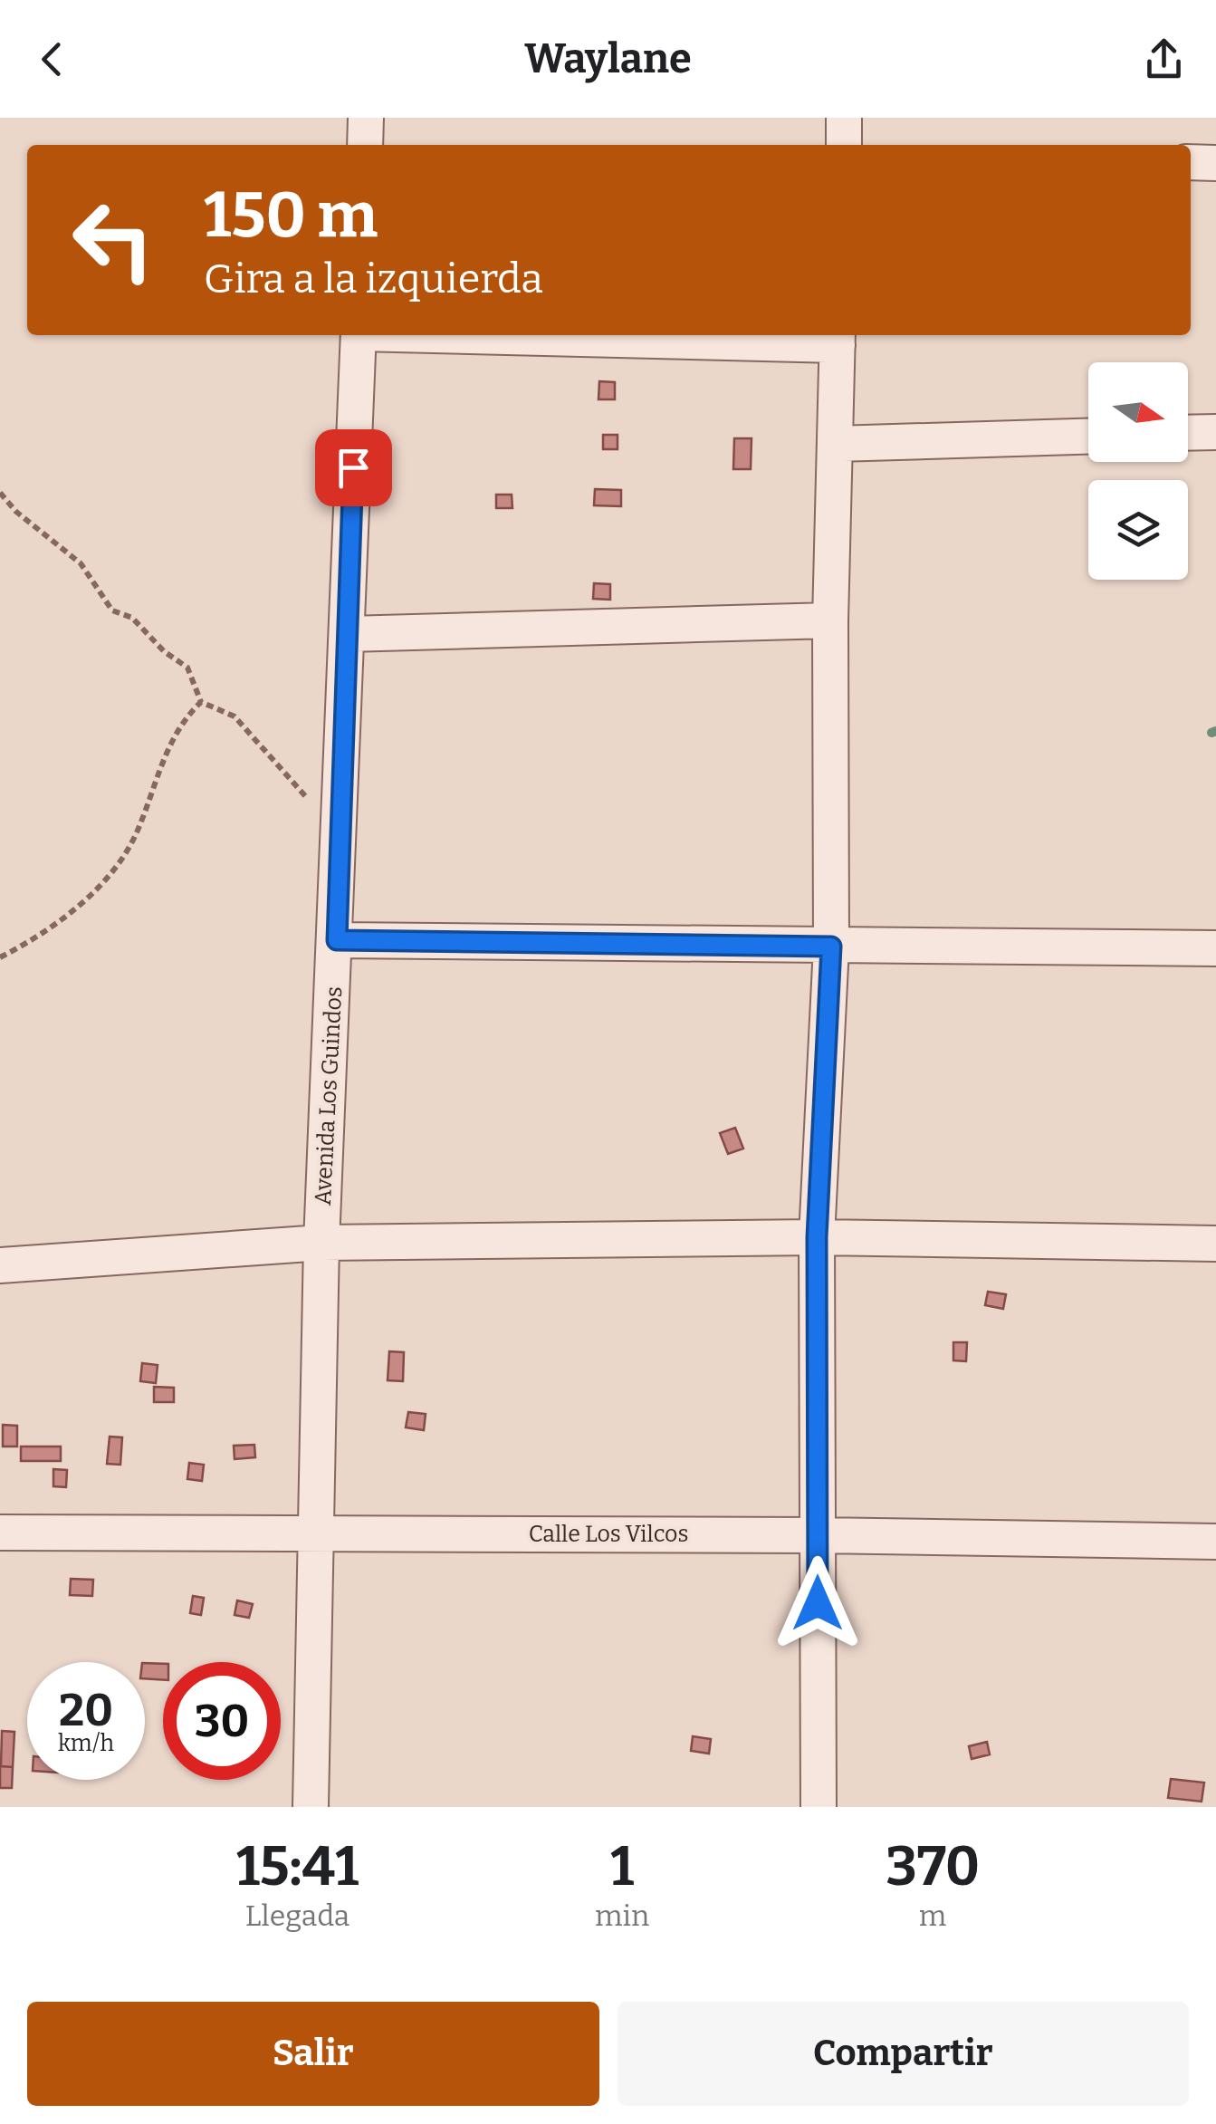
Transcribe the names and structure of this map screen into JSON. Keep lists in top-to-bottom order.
{
  "streets": {
    "street": ["Avenida Los Guindos", "Calle Los Vilcos"]
  },
  "crossings": [
    ["Avenida Los Guindos", "Calle Los Vilcos"]
  ],
  "north": "right",
  "page": {
    "header": "Waylane",
    "turn": ["150 m", "Gira a la izquierda"],
    "speed": "20 km/h",
    "limit": "30",
    "eta": [
      "15:41",
      "Llegada",
      "1",
      "min",
      "370",
      "m"
    ],
    "buttons": ["Salir", "Compartir"]
  }
}
